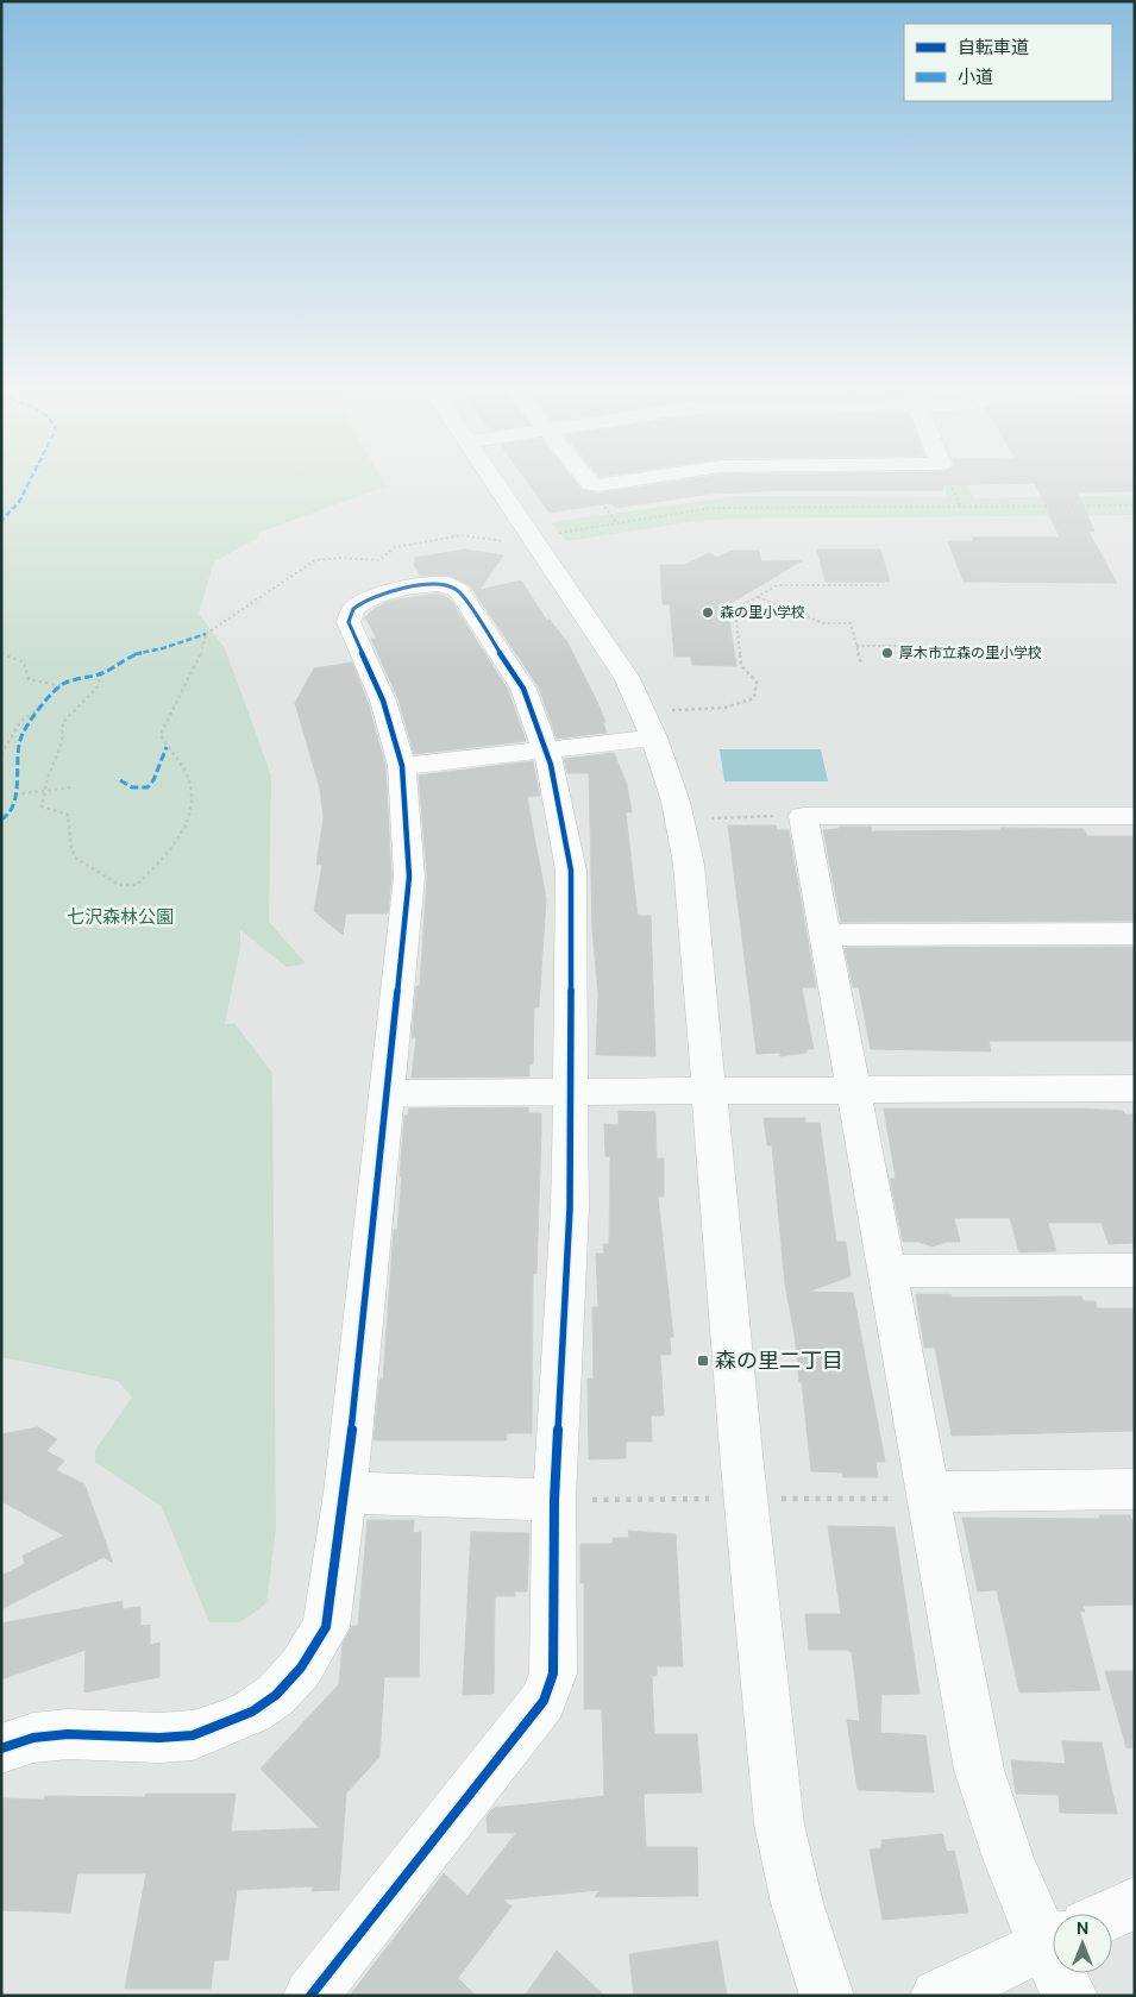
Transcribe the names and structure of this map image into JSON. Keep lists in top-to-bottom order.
{
  "parks": ["七沢森林公園"],
  "places": {
    "other": ["森の里小学校", "厚木市立森の里小学校"],
    "transit": ["森の里二丁目"]
  },
  "legend": ["自転車道", "小道"],
  "north": "top"
}
